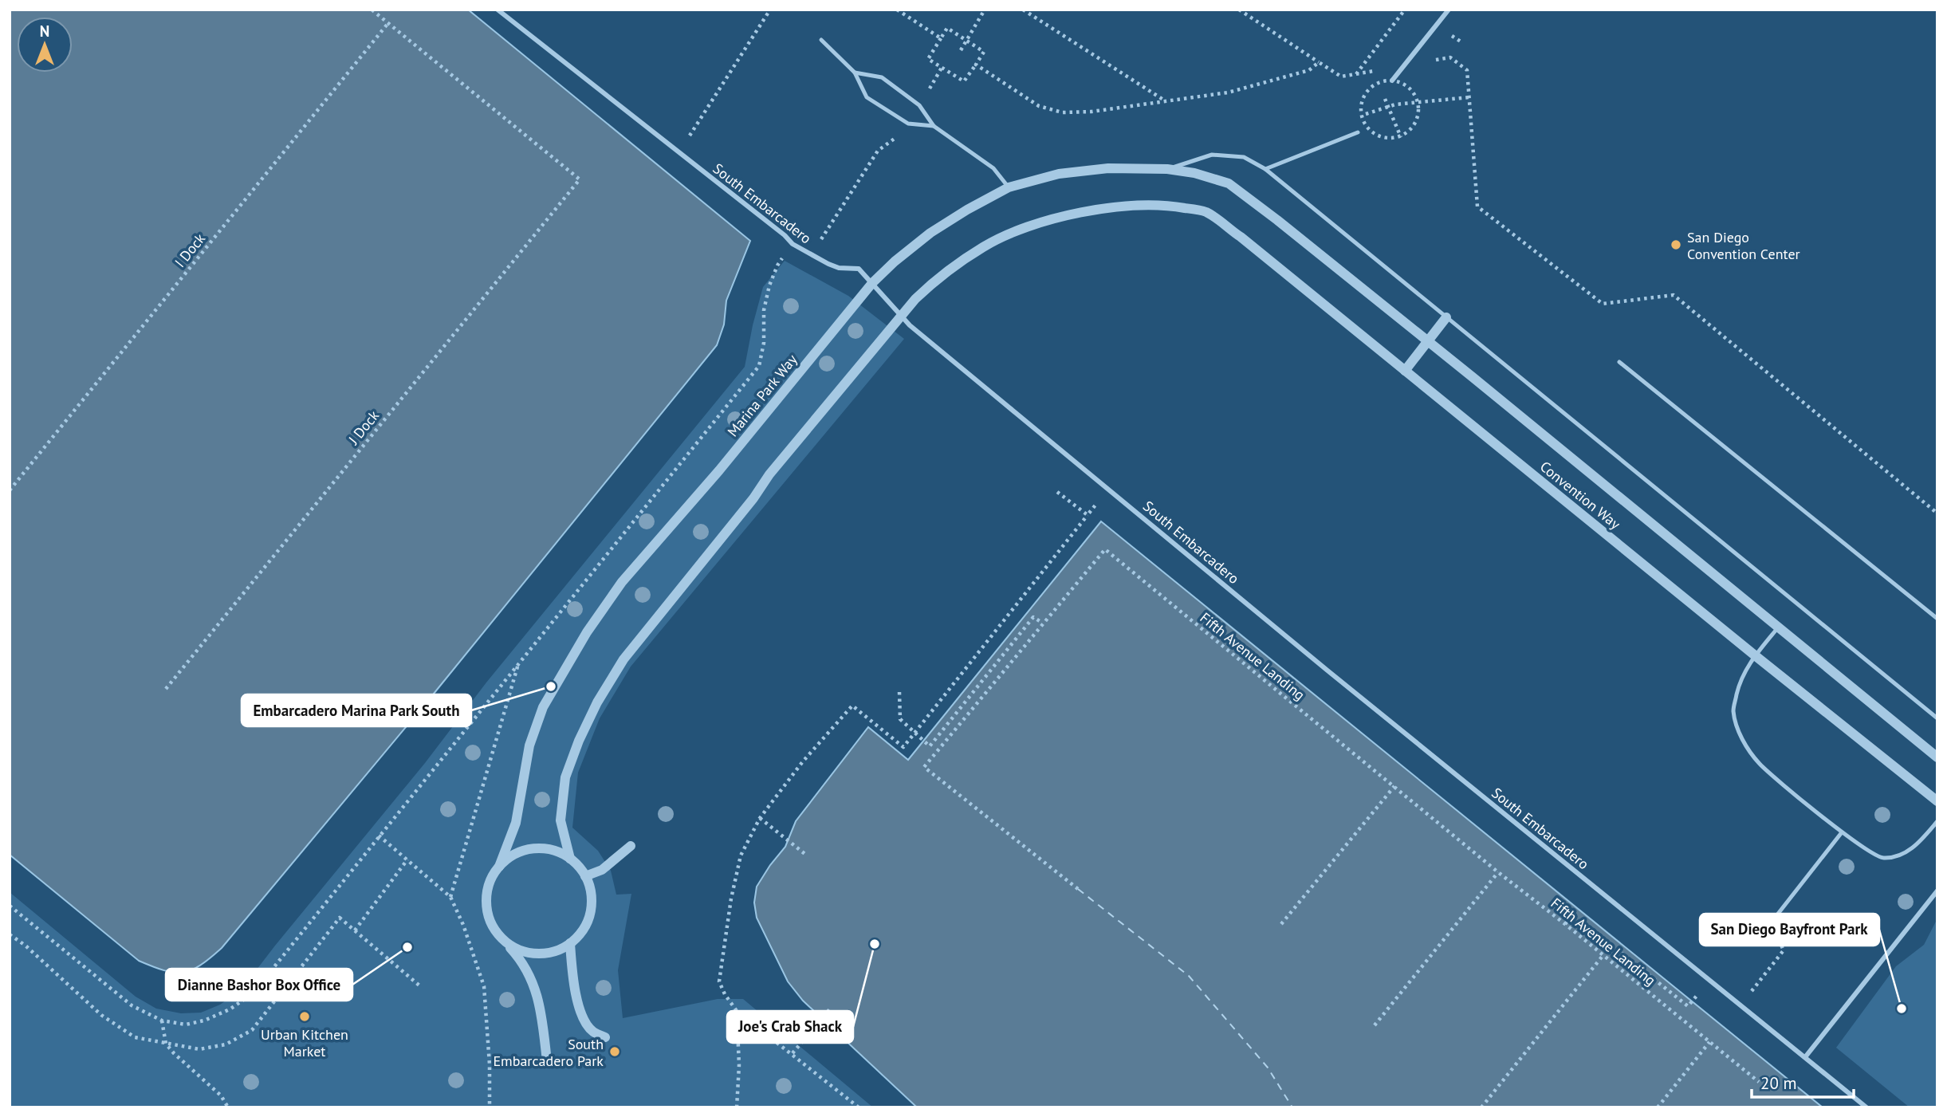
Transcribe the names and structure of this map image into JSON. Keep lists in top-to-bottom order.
{
  "streets": {
    "street": ["South Embarcadero", "Marina Park Way", "Convention Way"],
    "path": ["I Dock", "J Dock", "Fifth Avenue Landing"]
  },
  "crossings": [
    ["South Embarcadero", "Marina Park Way"],
    ["South Embarcadero", "Convention Way"],
    ["I Dock", "J Dock"],
    ["Marina Park Way", "Convention Way"]
  ],
  "places": [
    "San Diego Convention Center",
    "Embarcadero Marina Park South",
    "Joe's Crab Shack",
    "Dianne Bashor Box Office",
    "San Diego Bayfront Park",
    "Urban Kitchen Market",
    "South Embarcadero Park"
  ],
  "scale_bar": "20 m",
  "north": "top"
}
